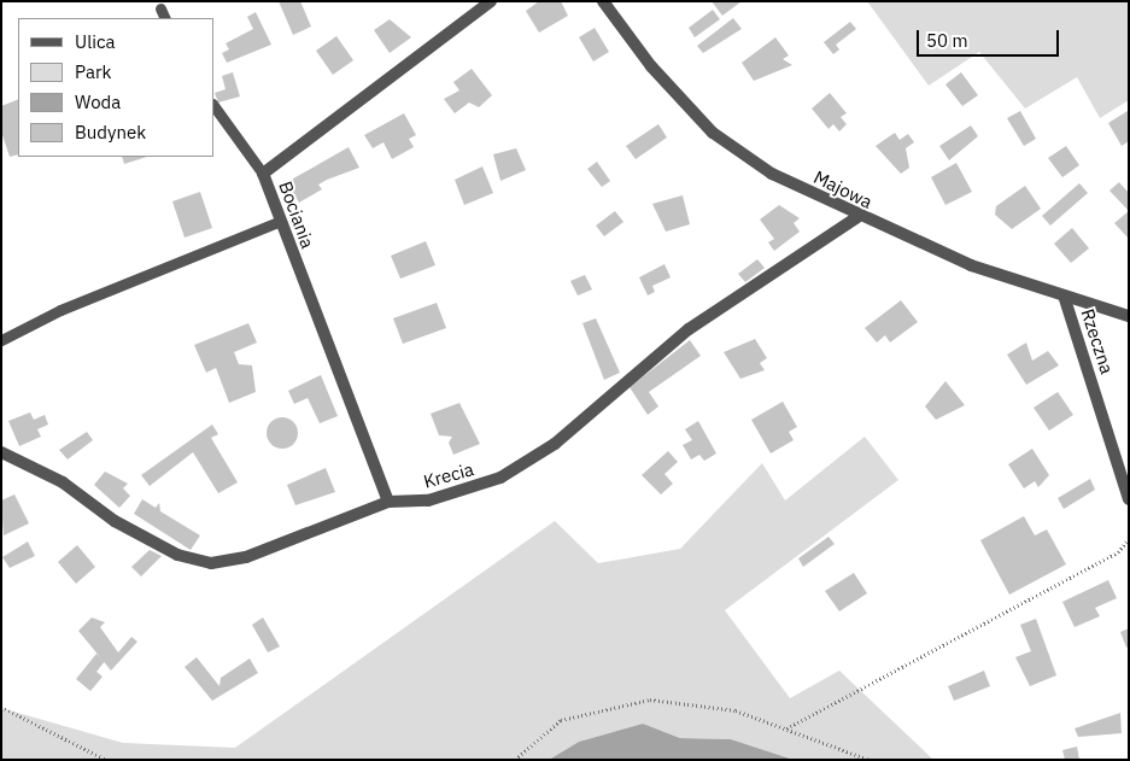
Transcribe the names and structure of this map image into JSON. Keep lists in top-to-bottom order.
{
  "streets": {
    "street": [
      "Majowa",
      "Bociania",
      "Rzeczna",
      "Krecia"
    ]
  },
  "crossings": [
    ["Majowa", "Rzeczna"],
    ["Majowa", "Krecia"],
    ["Bociania", "Krecia"]
  ],
  "legend": [
    "Ulica",
    "Park",
    "Woda",
    "Budynek"
  ],
  "scale_bar": "50 m"
}
